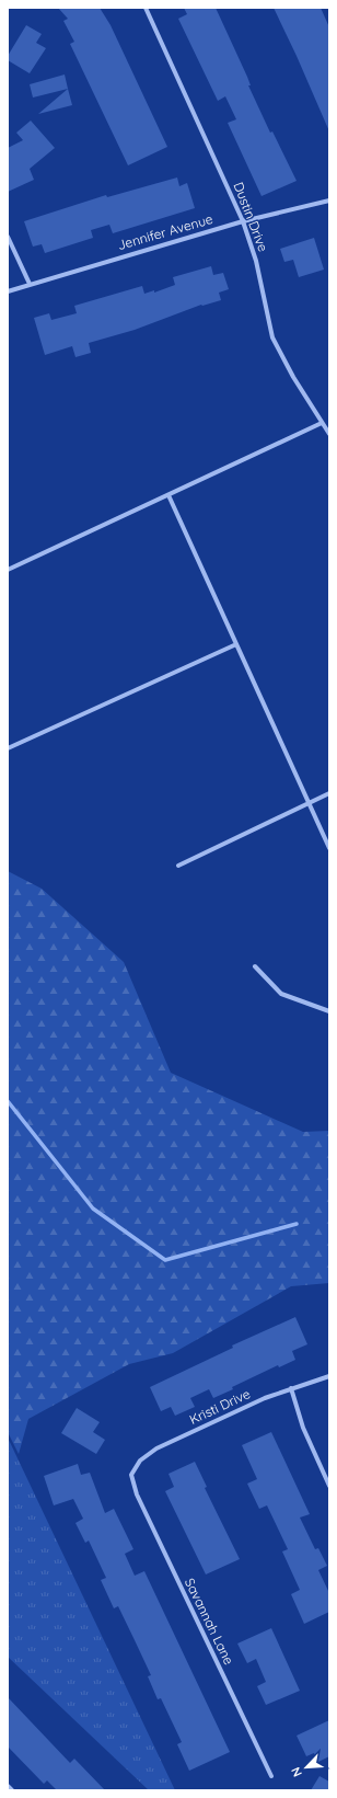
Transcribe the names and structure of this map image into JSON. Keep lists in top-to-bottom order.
{
  "streets": {
    "street": [
      "Dustin Drive",
      "Jennifer Avenue",
      "Kristi Drive",
      "Savannah Lane"
    ]
  },
  "crossings": [
    ["Dustin Drive", "Jennifer Avenue"],
    ["Kristi Drive", "Savannah Lane"]
  ],
  "north": "bottom left"
}
